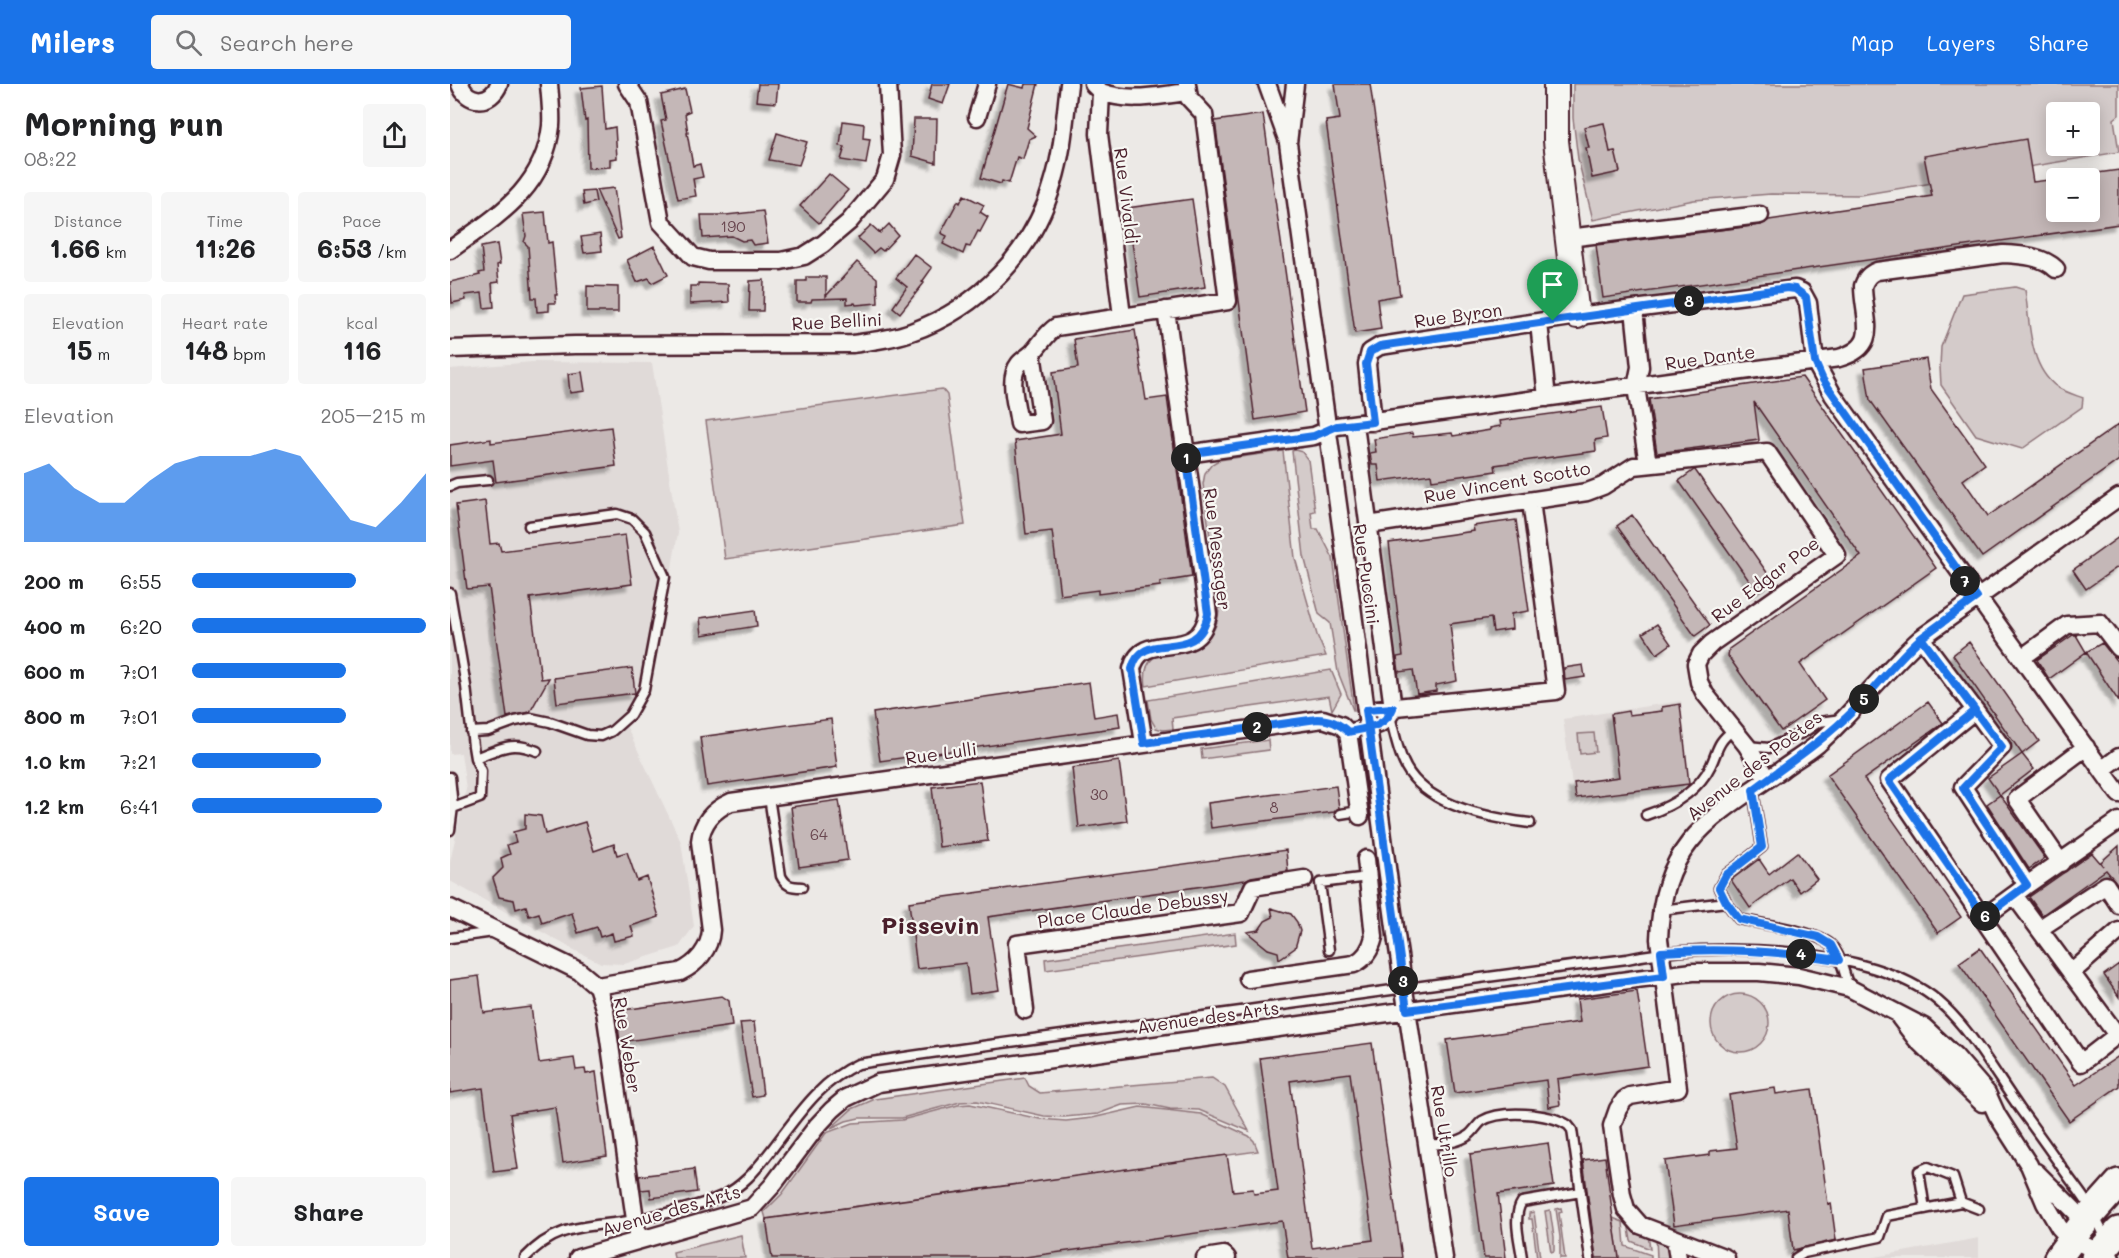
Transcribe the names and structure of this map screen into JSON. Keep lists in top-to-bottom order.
{
  "streets": {
    "street": [
      "Rue Vivaldi",
      "Rue Byron",
      "Rue Bellini",
      "Rue Dante",
      "Rue Vincent Scotto",
      "Rue Messager",
      "Rue Puccini",
      "Rue Edgar Poe",
      "Rue Lulli",
      "Avenue des Poètes",
      "Place Claude Debussy",
      "Avenue des Arts",
      "Rue Weber",
      "Rue Utrillo"
    ]
  },
  "crossings": [
    ["Rue Byron", "Rue Dante"],
    ["Rue Dante", "Rue Messager"],
    ["Rue Dante", "Rue Puccini"],
    ["Rue Vincent Scotto", "Rue Edgar Poe"],
    ["Rue Messager", "Rue Lulli"],
    ["Rue Puccini", "Avenue des Arts"],
    ["Rue Puccini", "Rue Utrillo"],
    ["Rue Edgar Poe", "Avenue des Poètes"],
    ["Rue Lulli", "Rue Weber"],
    ["Avenue des Poètes", "Avenue des Arts"],
    ["Avenue des Arts", "Rue Weber"],
    ["Avenue des Arts", "Rue Utrillo"]
  ],
  "districts": ["Pissevin"],
  "house_numbers": [
    "190",
    "30",
    "8",
    "64"
  ],
  "page": {
    "header": "Milers",
    "search": "Search here",
    "nav": ["Map", "Layers", "Share"],
    "heading": ["Morning run", "08:22"],
    "map_buttons": ["+", "−"],
    "stats": [
      ["Distance", "1.66 km"],
      ["Time", "11:26"],
      ["Pace", "6:53 /km"],
      ["Elevation", "15 m"],
      ["Heart rate", "148 bpm"],
      ["kcal", "116"]
    ],
    "pins": [
      "8",
      "1",
      "7",
      "5",
      "2",
      "6",
      "4",
      "3"
    ],
    "chart": ["Elevation", "205–215 m"],
    "list": [
      {
        "name": "200 m",
        "note": "6:55"
      },
      {
        "name": "400 m",
        "note": "6:20"
      },
      {
        "name": "600 m",
        "note": "7:01"
      },
      {
        "name": "800 m",
        "note": "7:01"
      },
      {
        "name": "1.0 km",
        "note": "7:21"
      },
      {
        "name": "1.2 km",
        "note": "6:41"
      }
    ],
    "buttons": ["Save", "Share"]
  }
}
